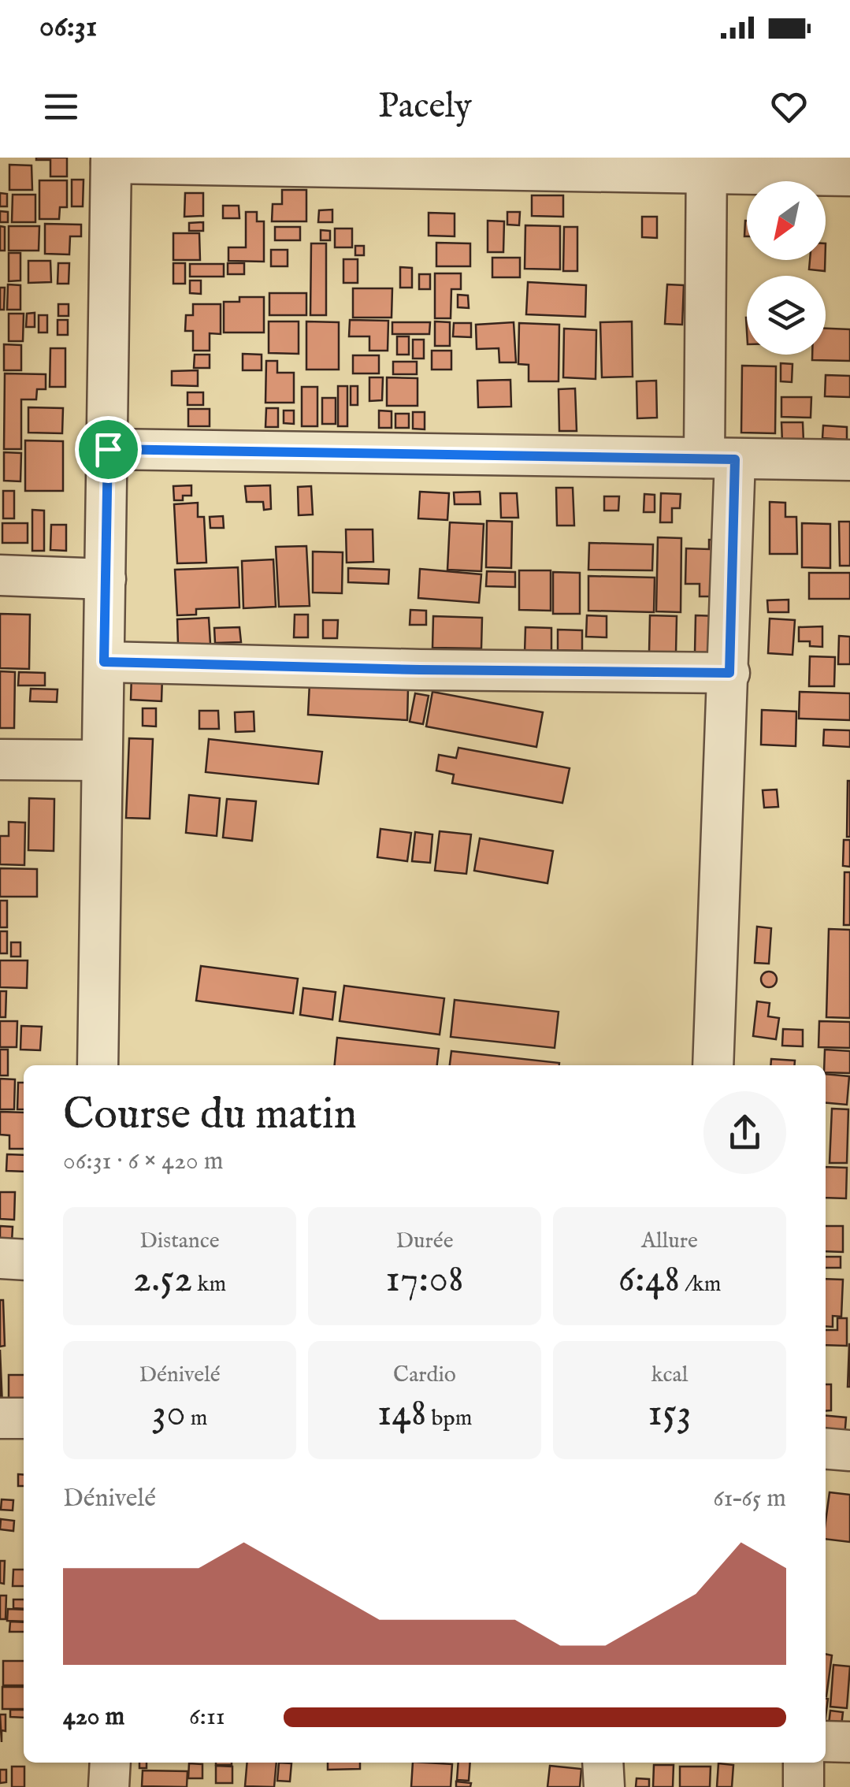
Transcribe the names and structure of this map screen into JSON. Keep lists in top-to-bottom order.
{
  "north": "bottom left",
  "page": {
    "status": "06:31",
    "header": "Pacely",
    "heading": ["Course du matin", "06:31 · 6 × 420 m"],
    "stats": [
      ["Distance", "2.52 km"],
      ["Durée", "17:08"],
      ["Allure", "6:48 /km"],
      ["Dénivelé", "30 m"],
      ["Cardio", "148 bpm"],
      ["kcal", "153"]
    ],
    "chart": ["Dénivelé", "61–65 m"],
    "list": [
      {
        "name": "420 m",
        "note": "6:11"
      }
    ]
  }
}
